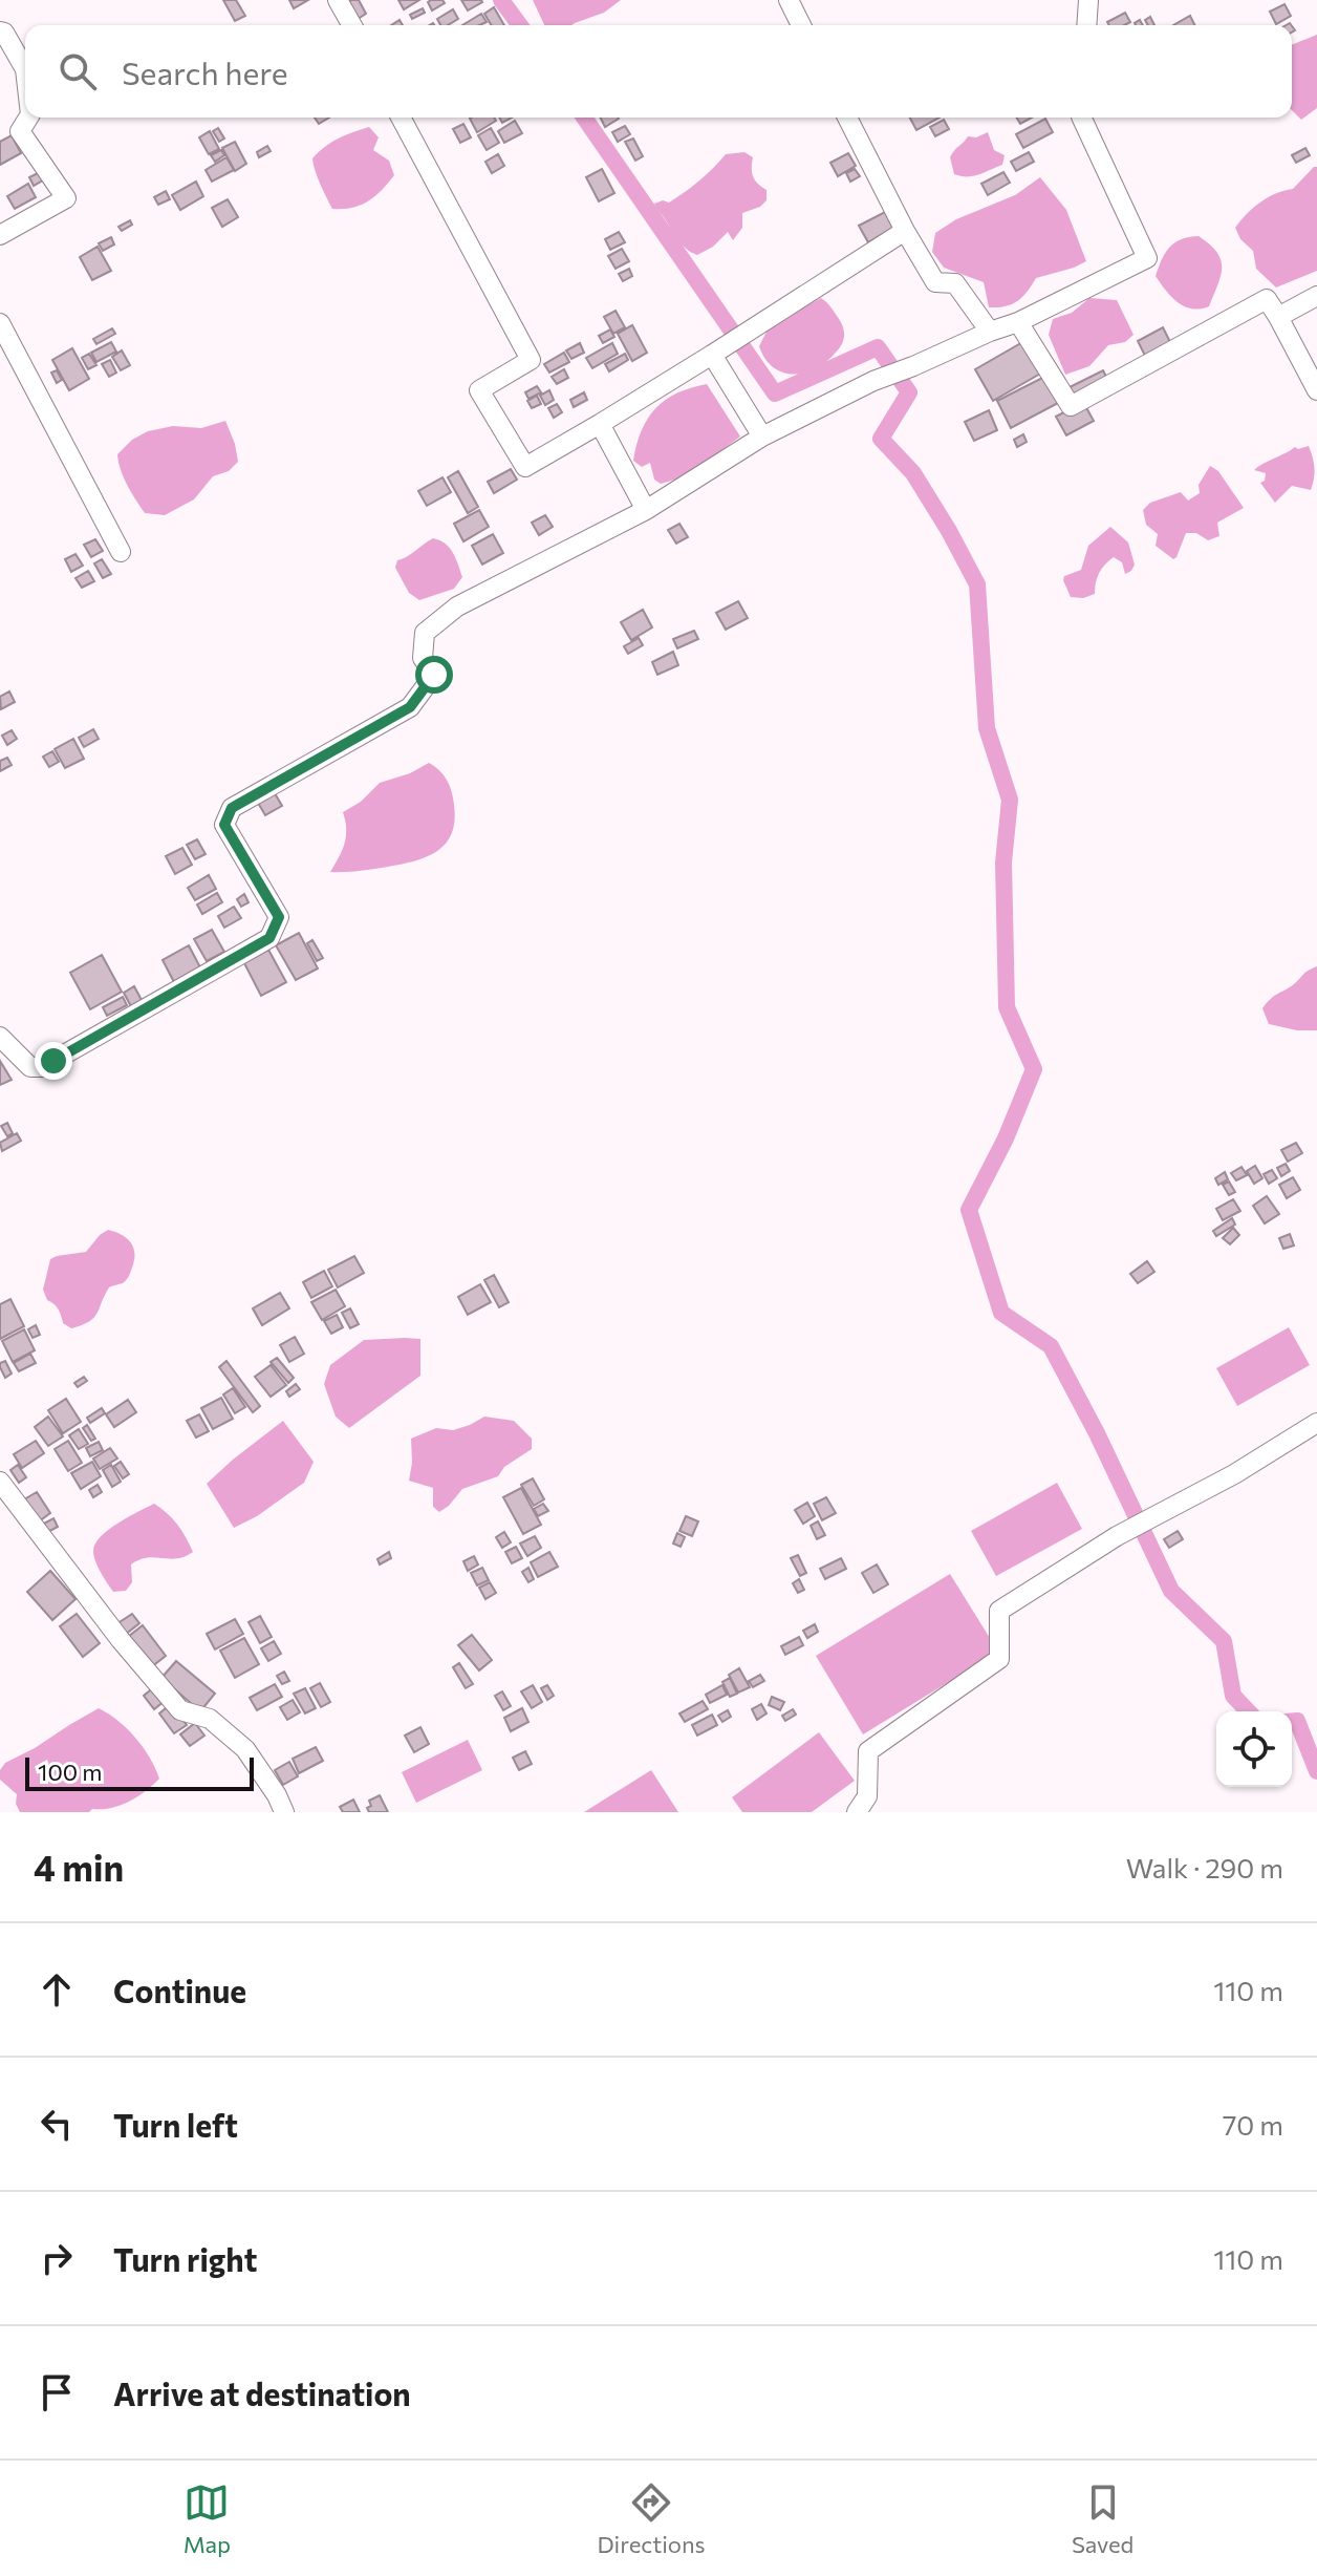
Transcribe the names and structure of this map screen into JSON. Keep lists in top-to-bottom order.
{
  "scale_bar": "100 m",
  "page": {
    "search": "Search here",
    "scale": "100 m",
    "heading": ["4 min", "Walk · 290 m"],
    "list": [
      ["Continue", "110 m"],
      ["Turn left", "70 m"],
      ["Turn right", "110 m"],
      "Arrive at destination"
    ],
    "nav": ["Map", "Directions", "Saved"]
  }
}
